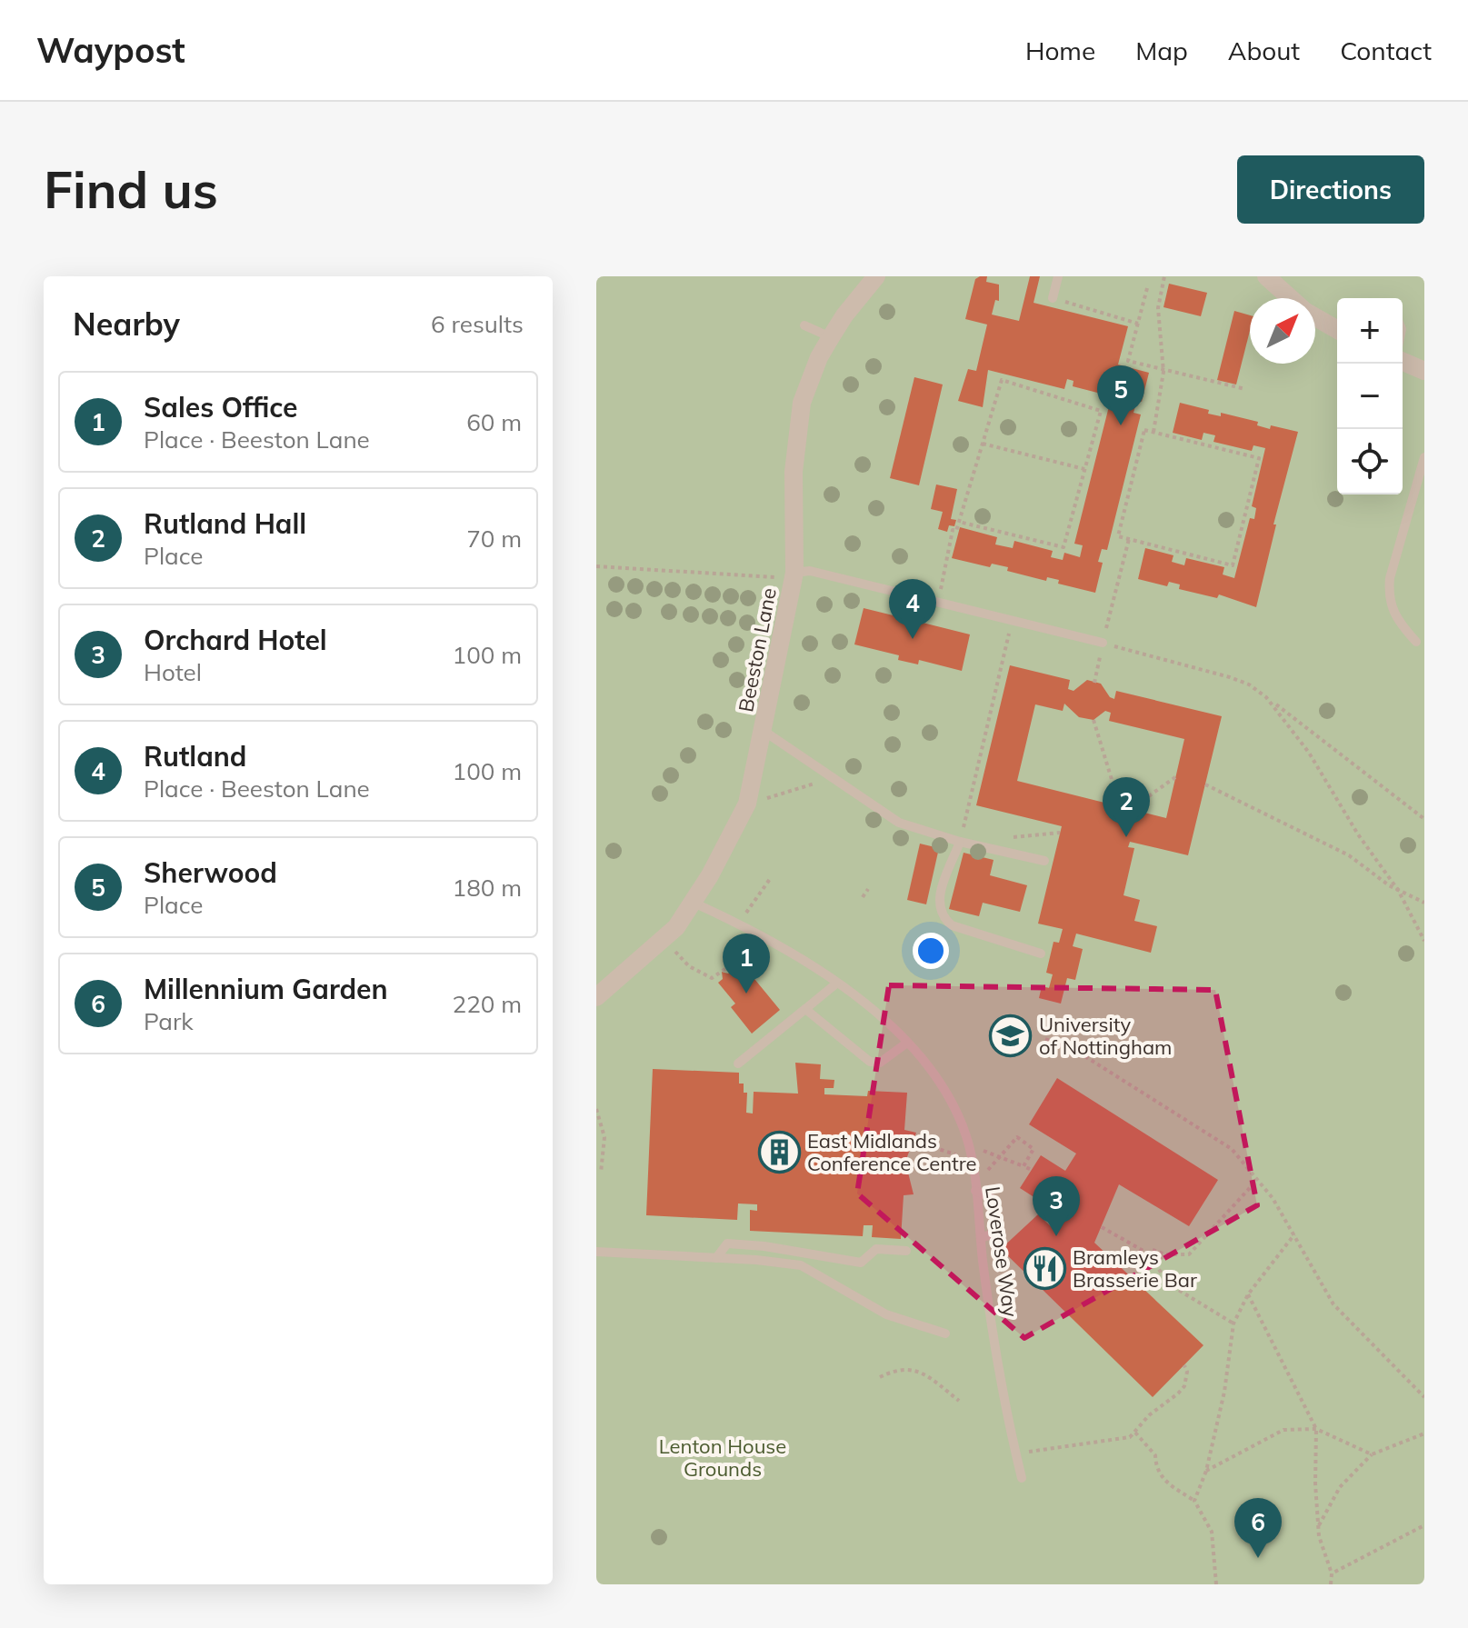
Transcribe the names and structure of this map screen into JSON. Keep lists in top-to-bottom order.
{
  "streets": {
    "street": ["Beeston Lane"],
    "lane": ["Loverose Way"]
  },
  "crossings": [
    ["Beeston Lane", "Loverose Way"]
  ],
  "parks": ["Lenton House Grounds"],
  "places": {
    "school or university": ["University of Nottingham"],
    "building": ["East Midlands Conference Centre"],
    "restaurant": ["Bramleys Brasserie Bar"]
  },
  "north": "top right",
  "page": {
    "header": "Waypost",
    "nav": [
      "Home",
      "Map",
      "About",
      "Contact"
    ],
    "buttons": "Directions",
    "title": "Find us",
    "heading": ["Nearby", "6 results"],
    "map_buttons": ["+", "−"],
    "pins": [
      "5",
      "4",
      "2",
      "1",
      "3",
      "6"
    ],
    "list": [
      {
        "mark": "1",
        "name": "Sales Office",
        "note": "Place · Beeston Lane",
        "value": "60 m"
      },
      {
        "mark": "2",
        "name": "Rutland Hall",
        "note": "Place",
        "value": "70 m"
      },
      {
        "mark": "3",
        "name": "Orchard Hotel",
        "note": "Hotel",
        "value": "100 m"
      },
      {
        "mark": "4",
        "name": "Rutland",
        "note": "Place · Beeston Lane",
        "value": "100 m"
      },
      {
        "mark": "5",
        "name": "Sherwood",
        "note": "Place",
        "value": "180 m"
      },
      {
        "mark": "6",
        "name": "Millennium Garden",
        "note": "Park",
        "value": "220 m"
      }
    ]
  }
}
